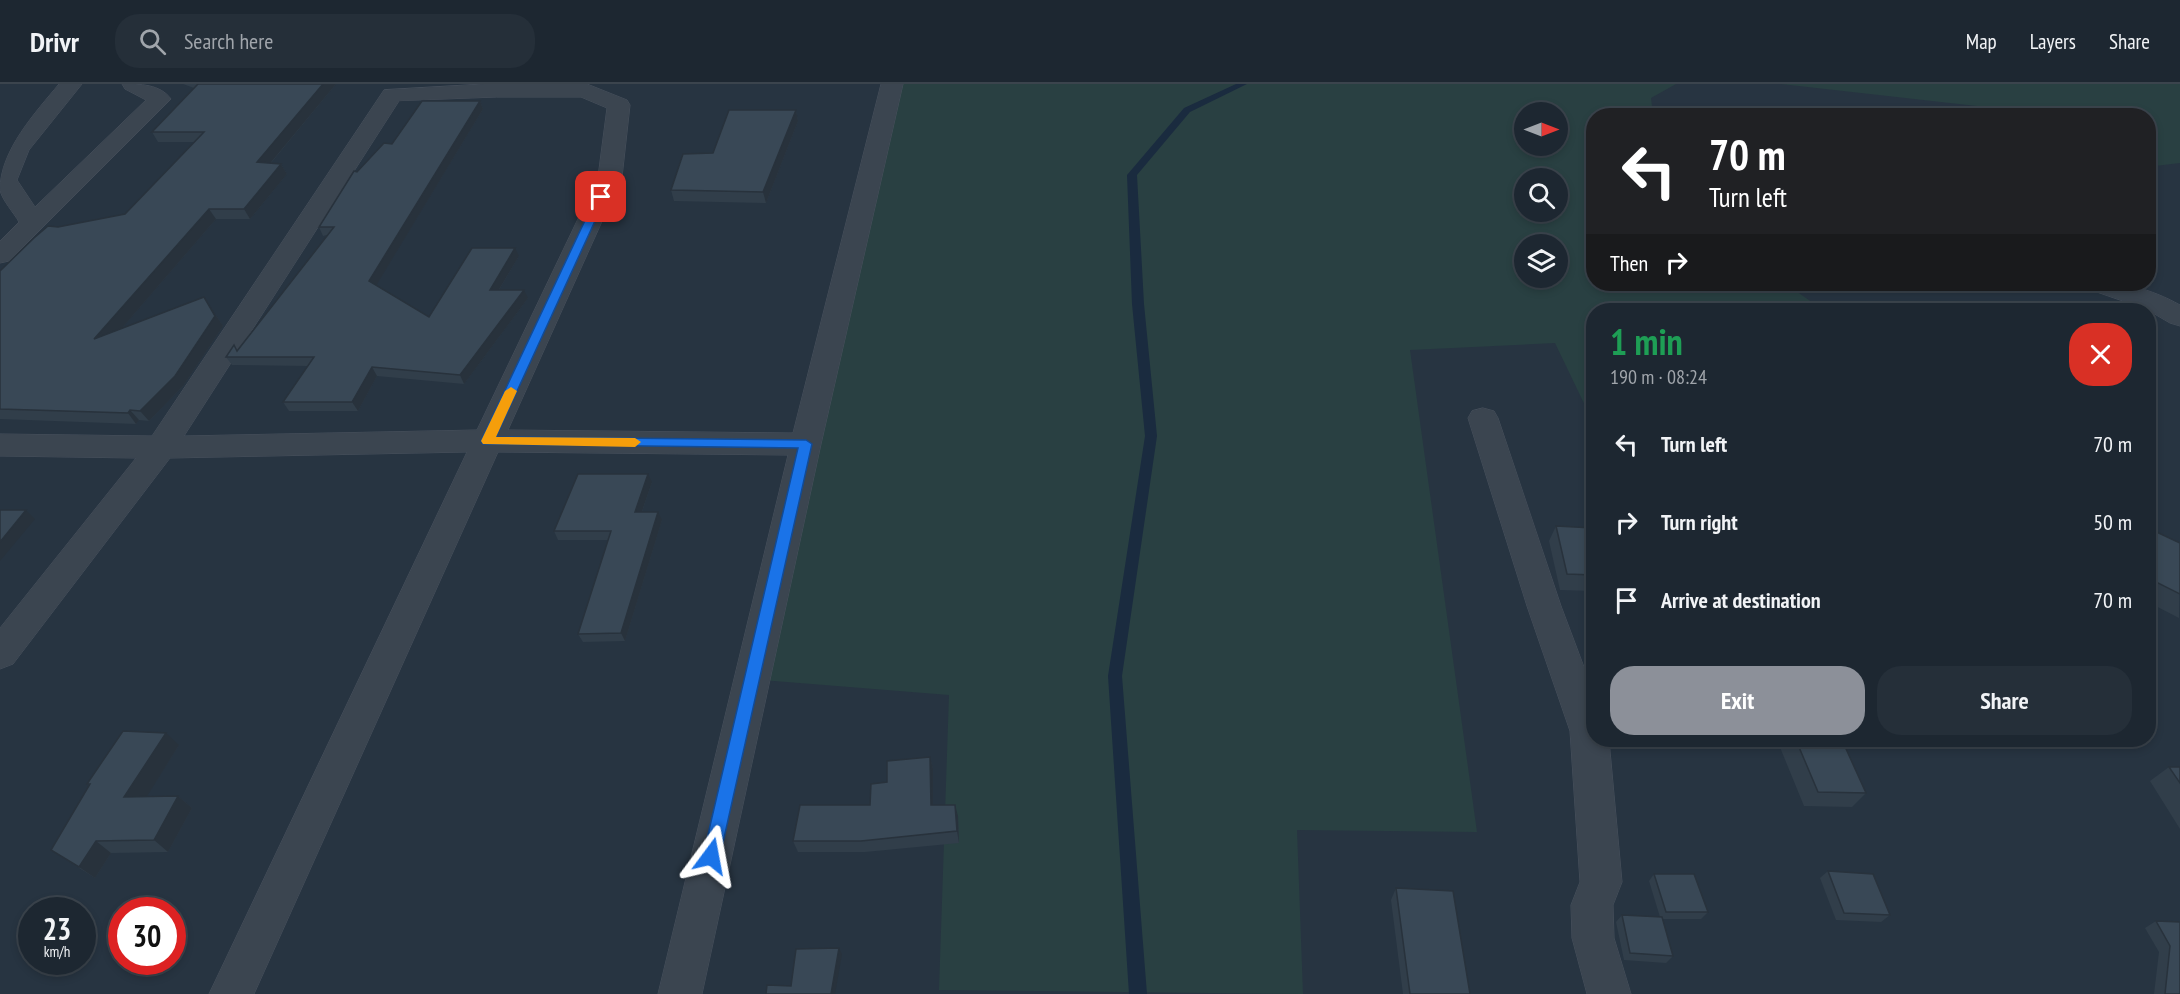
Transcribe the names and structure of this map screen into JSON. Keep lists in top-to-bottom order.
{
  "north": "right",
  "page": {
    "header": "Drivr",
    "search": "Search here",
    "nav": ["Map", "Layers", "Share"],
    "turn": ["70 m", "Turn left"],
    "then": "Then",
    "heading": ["1 min", "190 m · 08:24"],
    "list": [
      {
        "name": "Turn left",
        "value": "70 m"
      },
      {
        "name": "Turn right",
        "value": "50 m"
      },
      {
        "name": "Arrive at destination",
        "value": "70 m"
      }
    ],
    "buttons": ["Exit", "Share"],
    "speed": "23 km/h",
    "limit": "30"
  }
}
